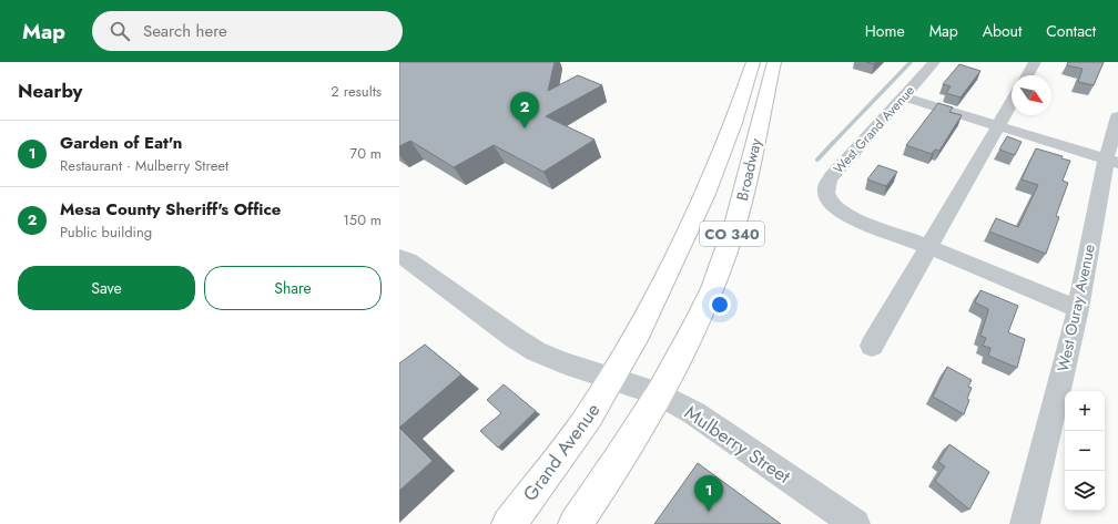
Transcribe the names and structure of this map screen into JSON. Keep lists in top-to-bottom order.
{
  "streets": {
    "main road": ["Broadway", "CO 340", "Grand Avenue"],
    "street": ["West Grand Avenue", "West Ouray Avenue", "Mulberry Street"]
  },
  "crossings": [
    ["Broadway", "CO 340"],
    ["Broadway", "Mulberry Street"],
    ["Broadway", "Grand Avenue"],
    ["CO 340", "Mulberry Street"],
    ["Mulberry Street", "Grand Avenue"]
  ],
  "north": "bottom right",
  "page": {
    "header": "Map",
    "search": "Search here",
    "nav": [
      "Home",
      "Map",
      "About",
      "Contact"
    ],
    "heading": ["Nearby", "2 results"],
    "pins": ["2", "1"],
    "list": [
      {
        "mark": "1",
        "name": "Garden of Eat'n",
        "note": "Restaurant · Mulberry Street",
        "value": "70 m"
      },
      {
        "mark": "2",
        "name": "Mesa County Sheriff's Office",
        "note": "Public building",
        "value": "150 m"
      }
    ],
    "buttons": ["Save", "Share"],
    "map_buttons": ["+", "−"]
  }
}
